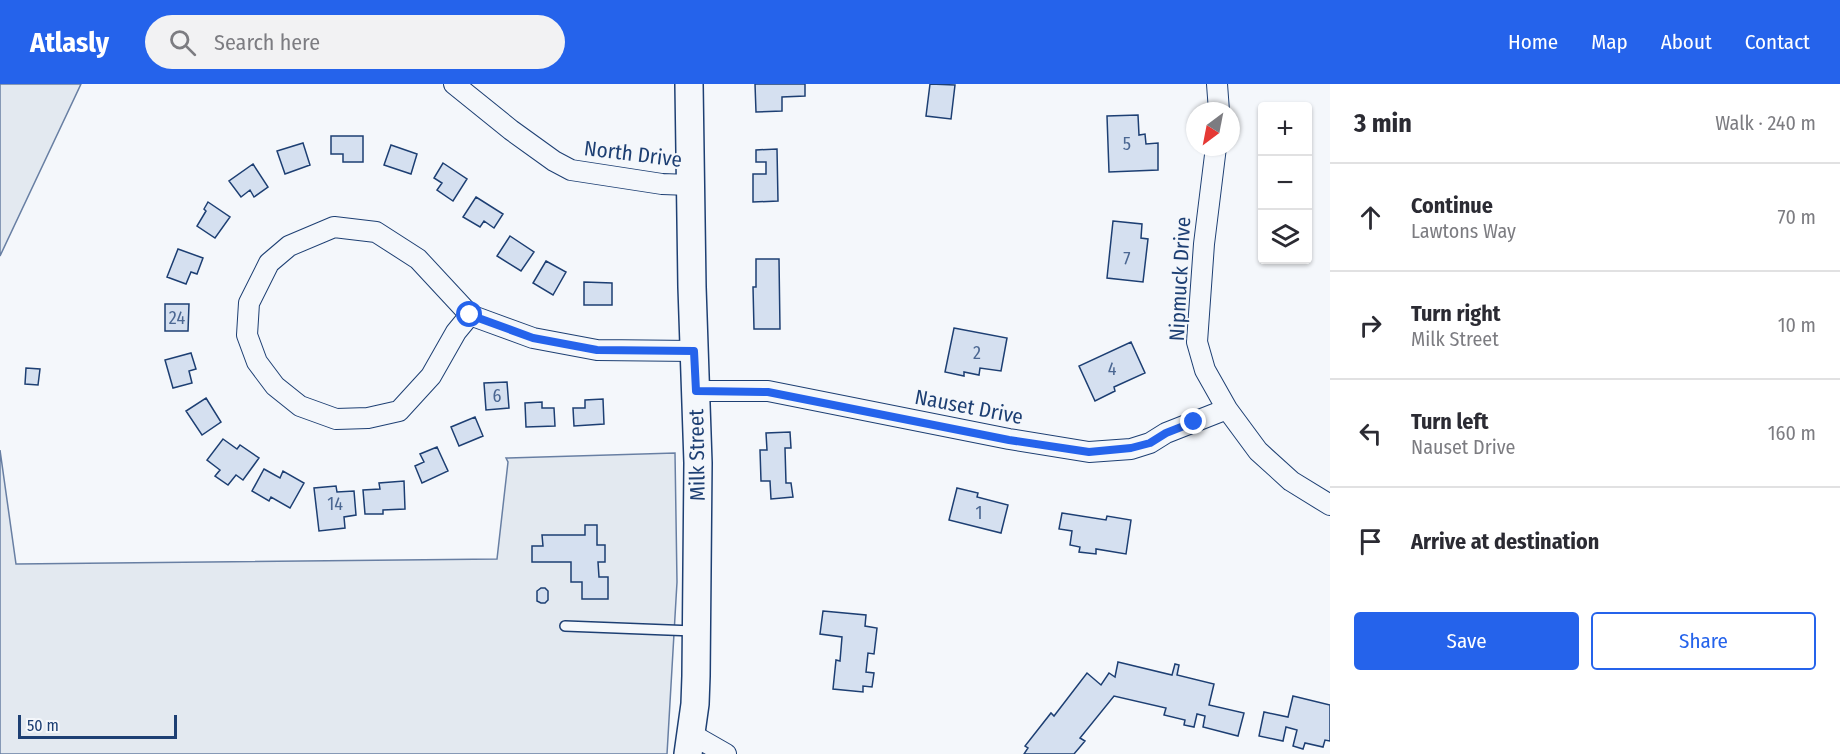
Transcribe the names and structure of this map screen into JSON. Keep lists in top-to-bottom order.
{
  "streets": {
    "main road": ["Milk Street"],
    "street": ["North Drive", "Nipmuck Drive", "Nauset Drive"]
  },
  "crossings": [
    ["North Drive", "Milk Street"],
    ["Nipmuck Drive", "Nauset Drive"],
    ["Nauset Drive", "Milk Street"]
  ],
  "house_numbers": [
    "5",
    "7",
    "24",
    "2",
    "4",
    "6",
    "14",
    "1"
  ],
  "scale_bar": "50 m",
  "north": "bottom left",
  "page": {
    "header": "Atlasly",
    "search": "Search here",
    "nav": [
      "Home",
      "Map",
      "About",
      "Contact"
    ],
    "heading": ["3 min", "Walk · 240 m"],
    "map_buttons": ["+", "−"],
    "list": [
      ["Continue", "Lawtons Way", "70 m"],
      ["Turn right", "Milk Street", "10 m"],
      ["Turn left", "Nauset Drive", "160 m"],
      "Arrive at destination"
    ],
    "buttons": ["Save", "Share"],
    "scale": "50 m"
  }
}
